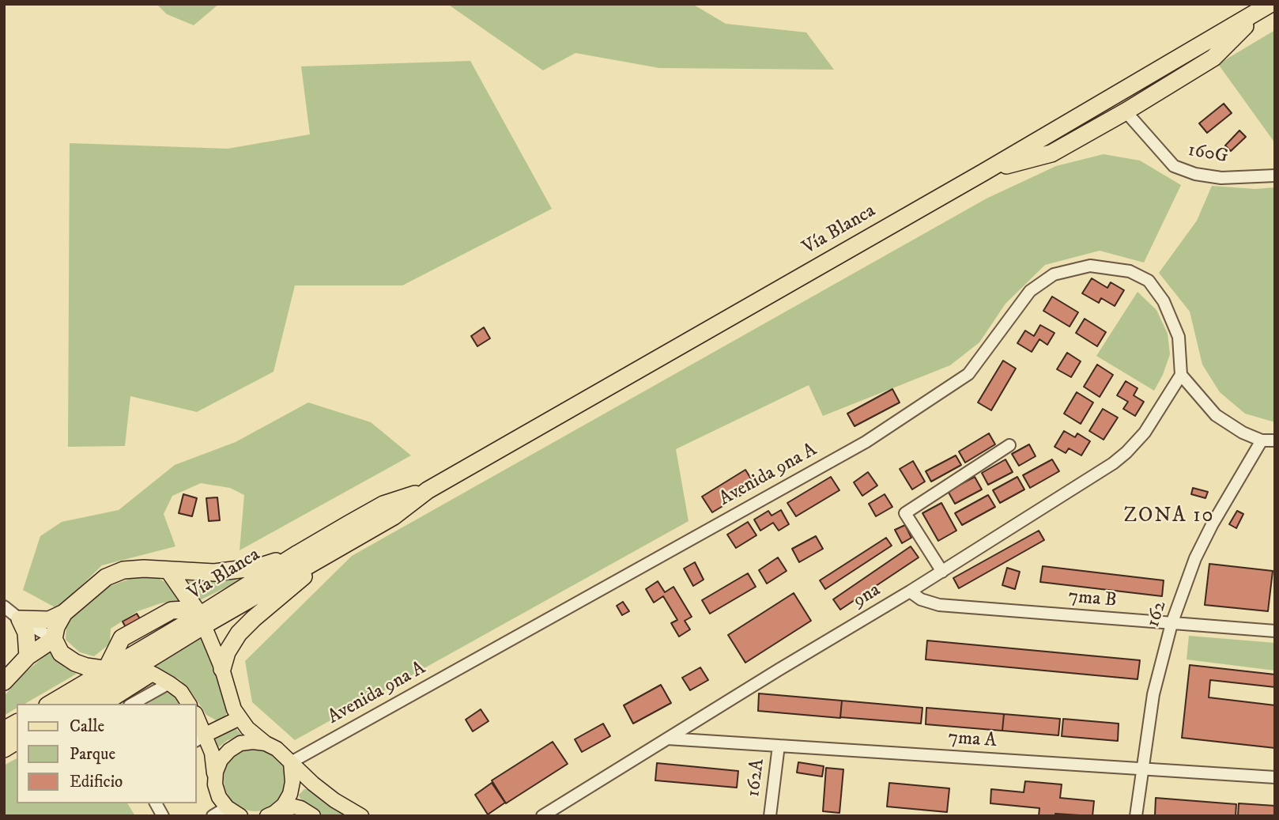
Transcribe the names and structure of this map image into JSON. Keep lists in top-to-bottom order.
{
  "streets": {
    "highway": ["Vía Blanca"],
    "street": [
      "160G",
      "Avenida 9na A",
      "9na",
      "7ma B",
      "162",
      "7ma A",
      "162A"
    ]
  },
  "crossings": [
    ["Avenida 9na A", "9na"],
    ["9na", "7ma B"],
    ["9na", "7ma A"],
    ["7ma B", "162"],
    ["162", "7ma A"],
    ["7ma A", "162A"]
  ],
  "districts": ["ZONA 10"],
  "legend": ["Calle", "Parque", "Edificio"]
}
